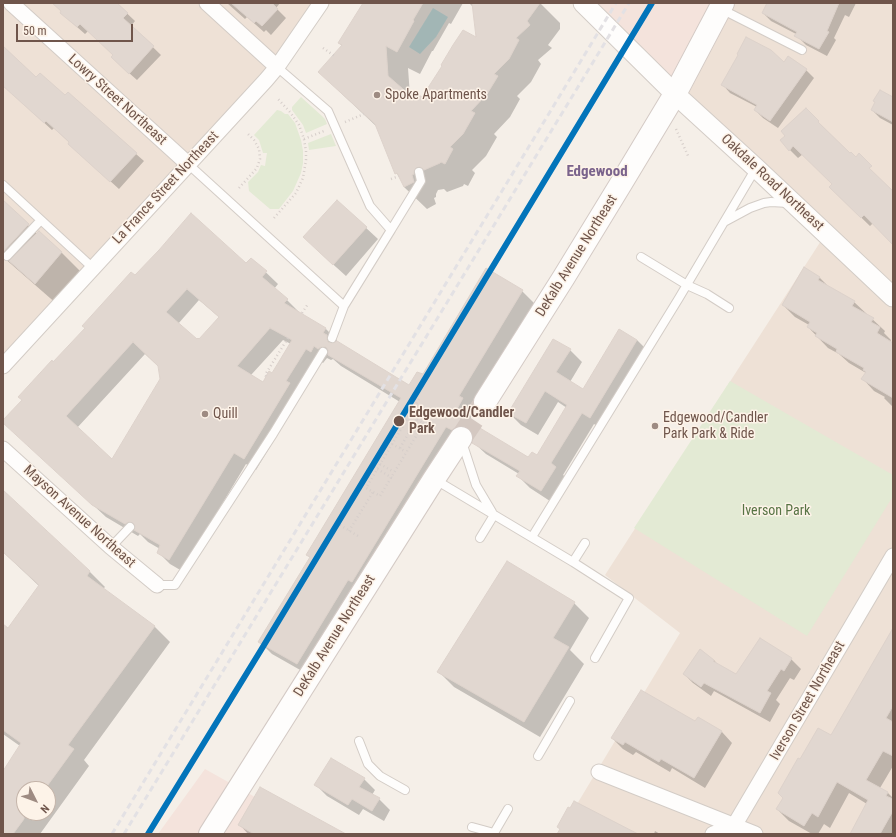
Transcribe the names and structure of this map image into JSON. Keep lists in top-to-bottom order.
{
  "streets": {
    "main road": ["DeKalb Avenue Northeast"],
    "street": [
      "Lowry Street Northeast",
      "Oakdale Road Northeast",
      "La France Street Northeast",
      "Mayson Avenue Northeast",
      "Iverson Street Northeast"
    ]
  },
  "crossings": [
    ["Lowry Street Northeast", "La France Street Northeast"],
    ["Oakdale Road Northeast", "DeKalb Avenue Northeast"]
  ],
  "districts": ["Edgewood"],
  "parks": ["Iverson Park"],
  "places": [
    "Spoke Apartments",
    "Quill",
    "Edgewood/Candler Park",
    "Edgewood/Candler Park Park & Ride"
  ],
  "scale_bar": "50 m",
  "north": "bottom right"
}
